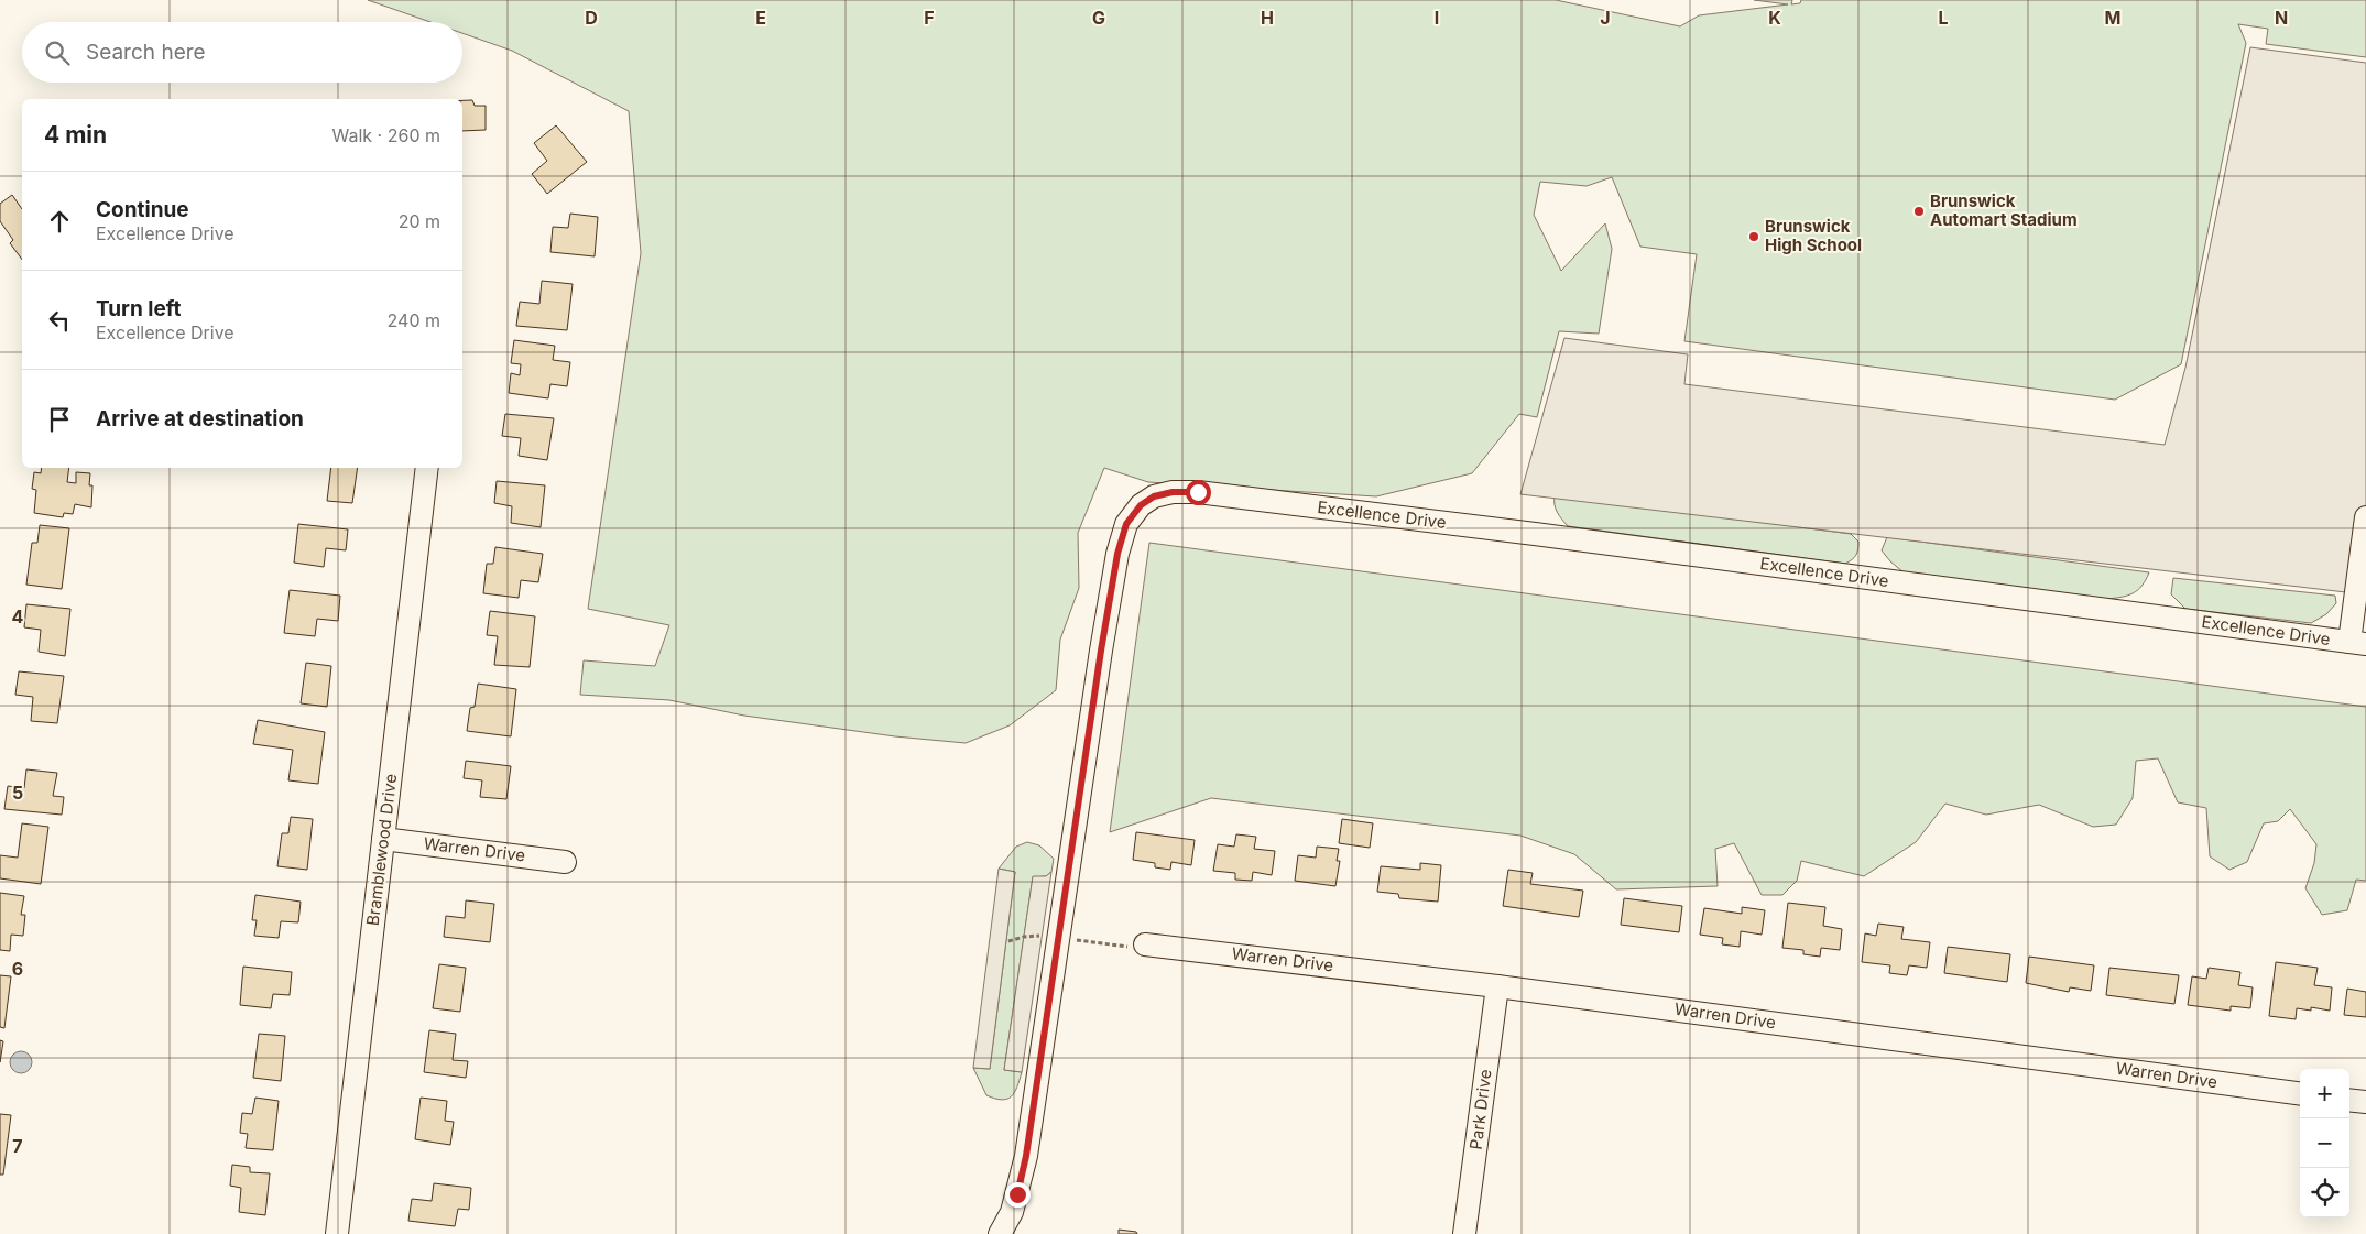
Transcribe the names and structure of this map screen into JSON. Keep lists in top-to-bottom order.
{
  "streets": {
    "street": [
      "Excellence Drive",
      "Bramblewood Drive",
      "Warren Drive",
      "Park Drive"
    ]
  },
  "crossings": [
    ["Bramblewood Drive", "Warren Drive"],
    ["Warren Drive", "Park Drive"]
  ],
  "places": ["Brunswick Automart Stadium", "Brunswick High School"],
  "page": {
    "search": "Search here",
    "heading": ["4 min", "Walk · 260 m"],
    "list": [
      ["Continue", "Excellence Drive", "20 m"],
      ["Turn left", "Excellence Drive", "240 m"],
      "Arrive at destination"
    ],
    "map_buttons": ["+", "−"]
  },
  "grid": {
    "columns": [
      "D",
      "E",
      "F",
      "G",
      "H",
      "I",
      "J",
      "K",
      "L",
      "M",
      "N"
    ],
    "rows": [
      "4",
      "5",
      "6",
      "7"
    ]
  }
}
